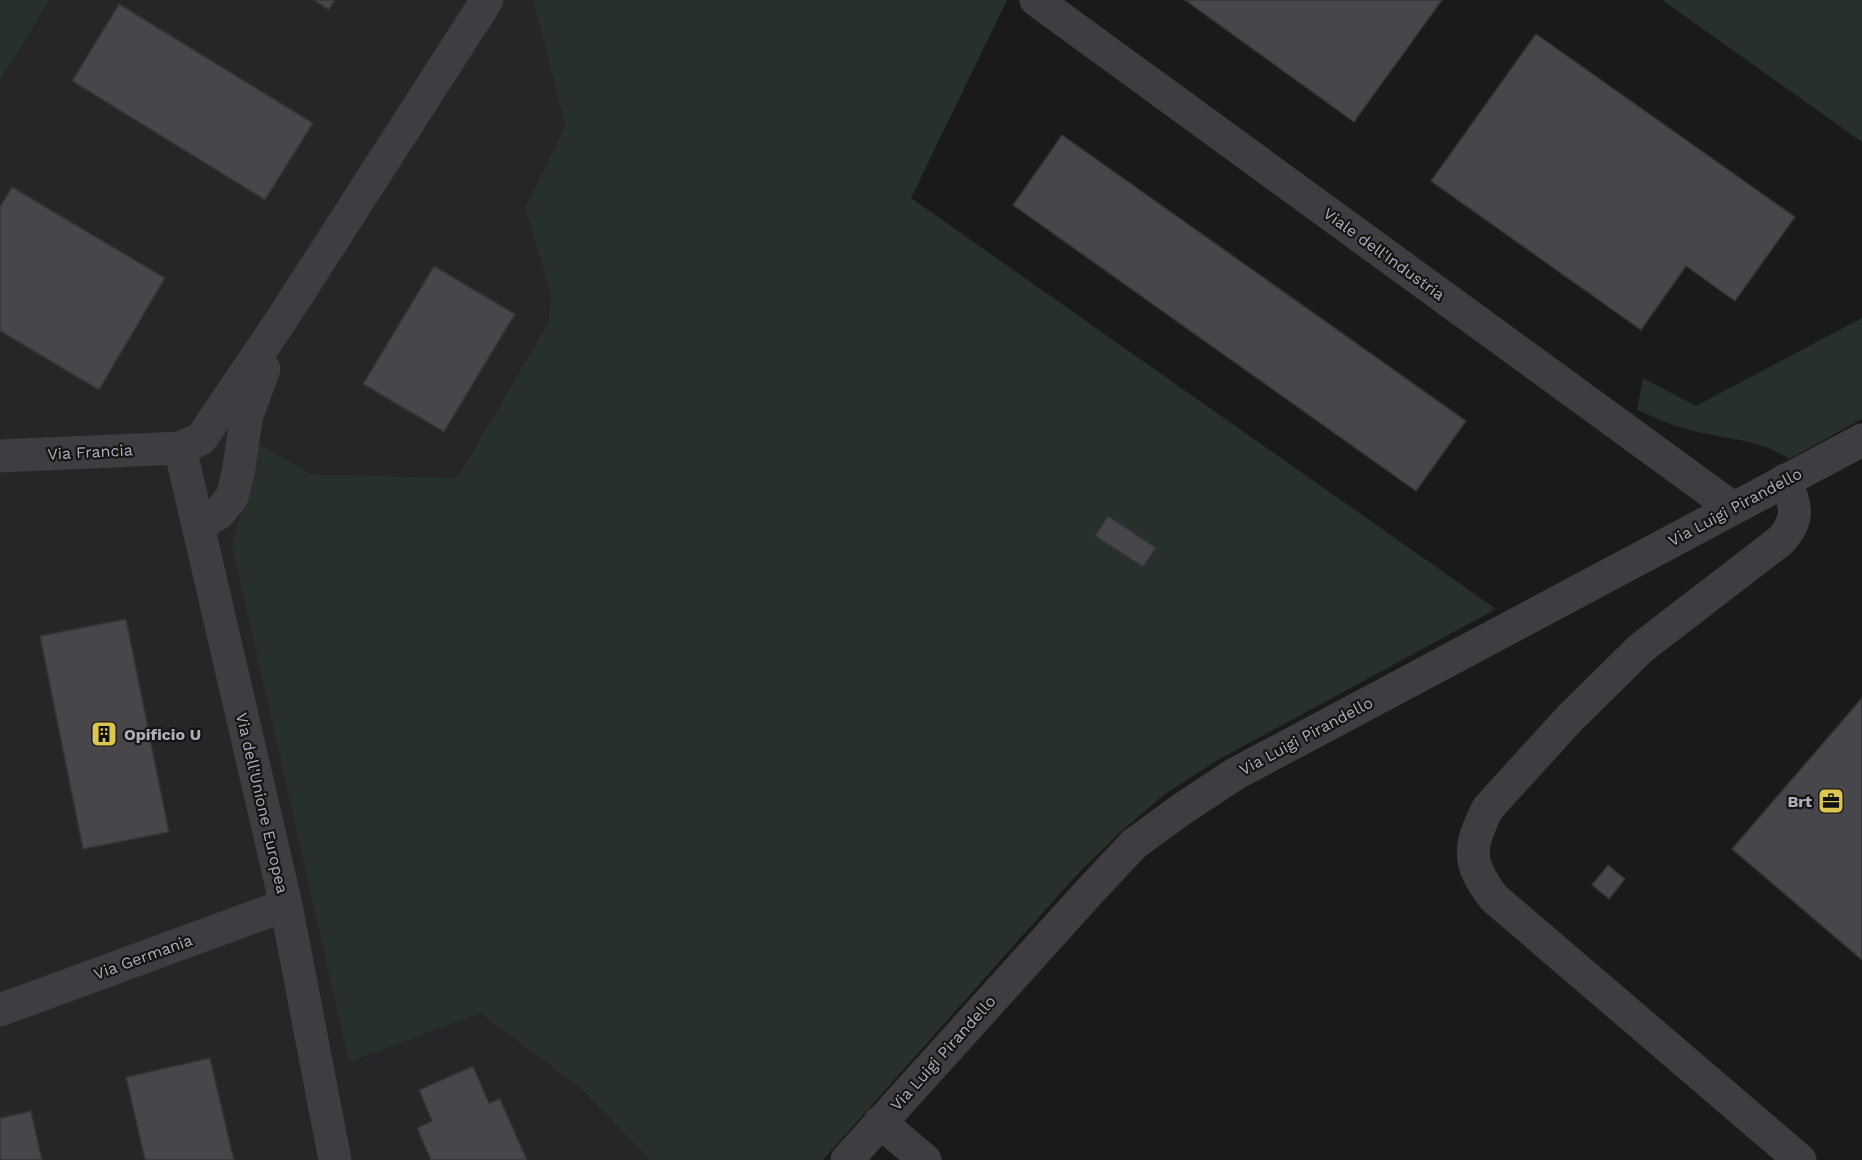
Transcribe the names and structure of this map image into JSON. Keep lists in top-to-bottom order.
{
  "streets": {
    "street": [
      "Viale dell'Industria",
      "Via Francia",
      "Via Luigi Pirandello",
      "Via dell'Unione Europea",
      "Via Germania"
    ]
  },
  "crossings": [
    ["Viale dell'Industria", "Via Luigi Pirandello"],
    ["Via Francia", "Via dell'Unione Europea"],
    ["Via dell'Unione Europea", "Via Germania"]
  ],
  "places": {
    "building": ["Opificio U"],
    "office": ["Brt"]
  }
}
